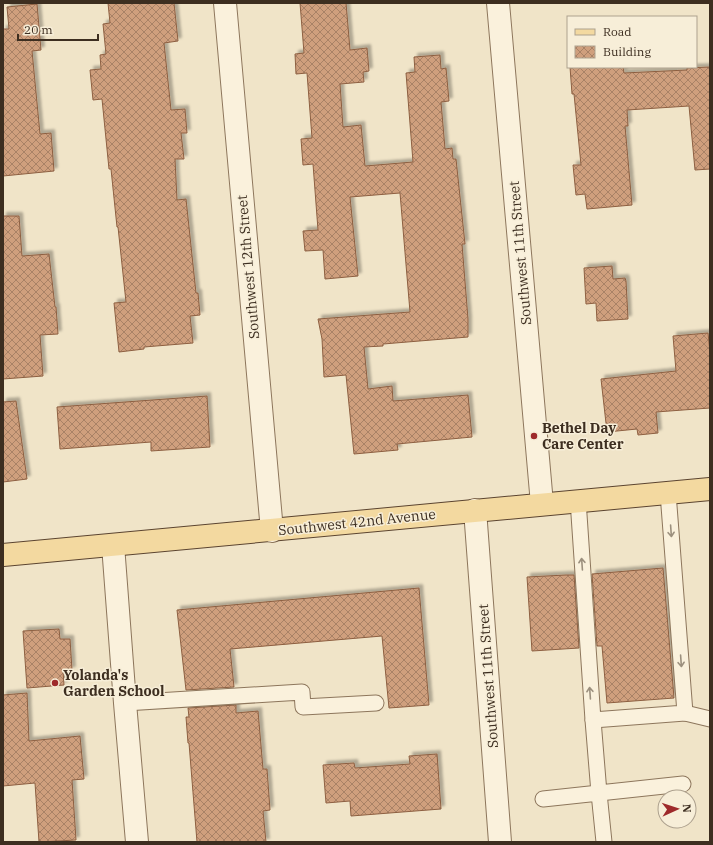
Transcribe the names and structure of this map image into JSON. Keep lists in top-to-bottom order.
{
  "streets": {
    "main road": ["Southwest 42nd Avenue"],
    "street": ["Southwest 11th Street", "Southwest 12th Street"]
  },
  "crossings": [
    ["Southwest 11th Street", "Southwest 42nd Avenue"],
    ["Southwest 12th Street", "Southwest 42nd Avenue"]
  ],
  "places": ["Bethel Day Care Center", "Yolanda's Garden School"],
  "legend": ["Road", "Building"],
  "scale_bar": "20 m",
  "north": "right"
}
